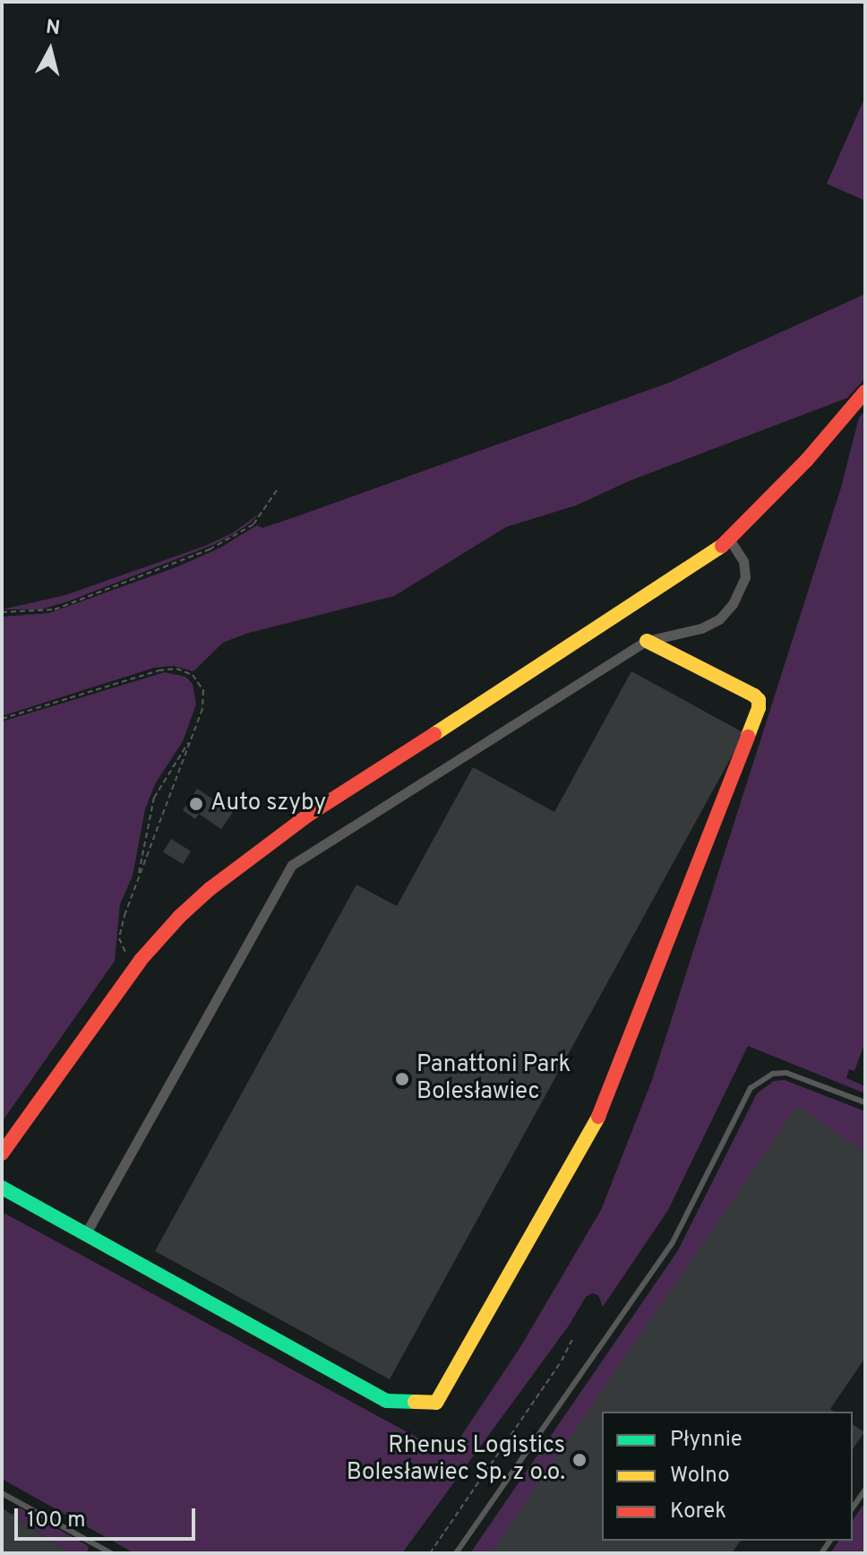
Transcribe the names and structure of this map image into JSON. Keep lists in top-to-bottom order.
{
  "places": ["Auto szyby", "Panattoni Park Bolesławiec", "Rhenus Logistics Bolesławiec Sp. z o.o."],
  "legend": ["Płynnie", "Wolno", "Korek"],
  "scale_bar": "100 m",
  "north": "top"
}
